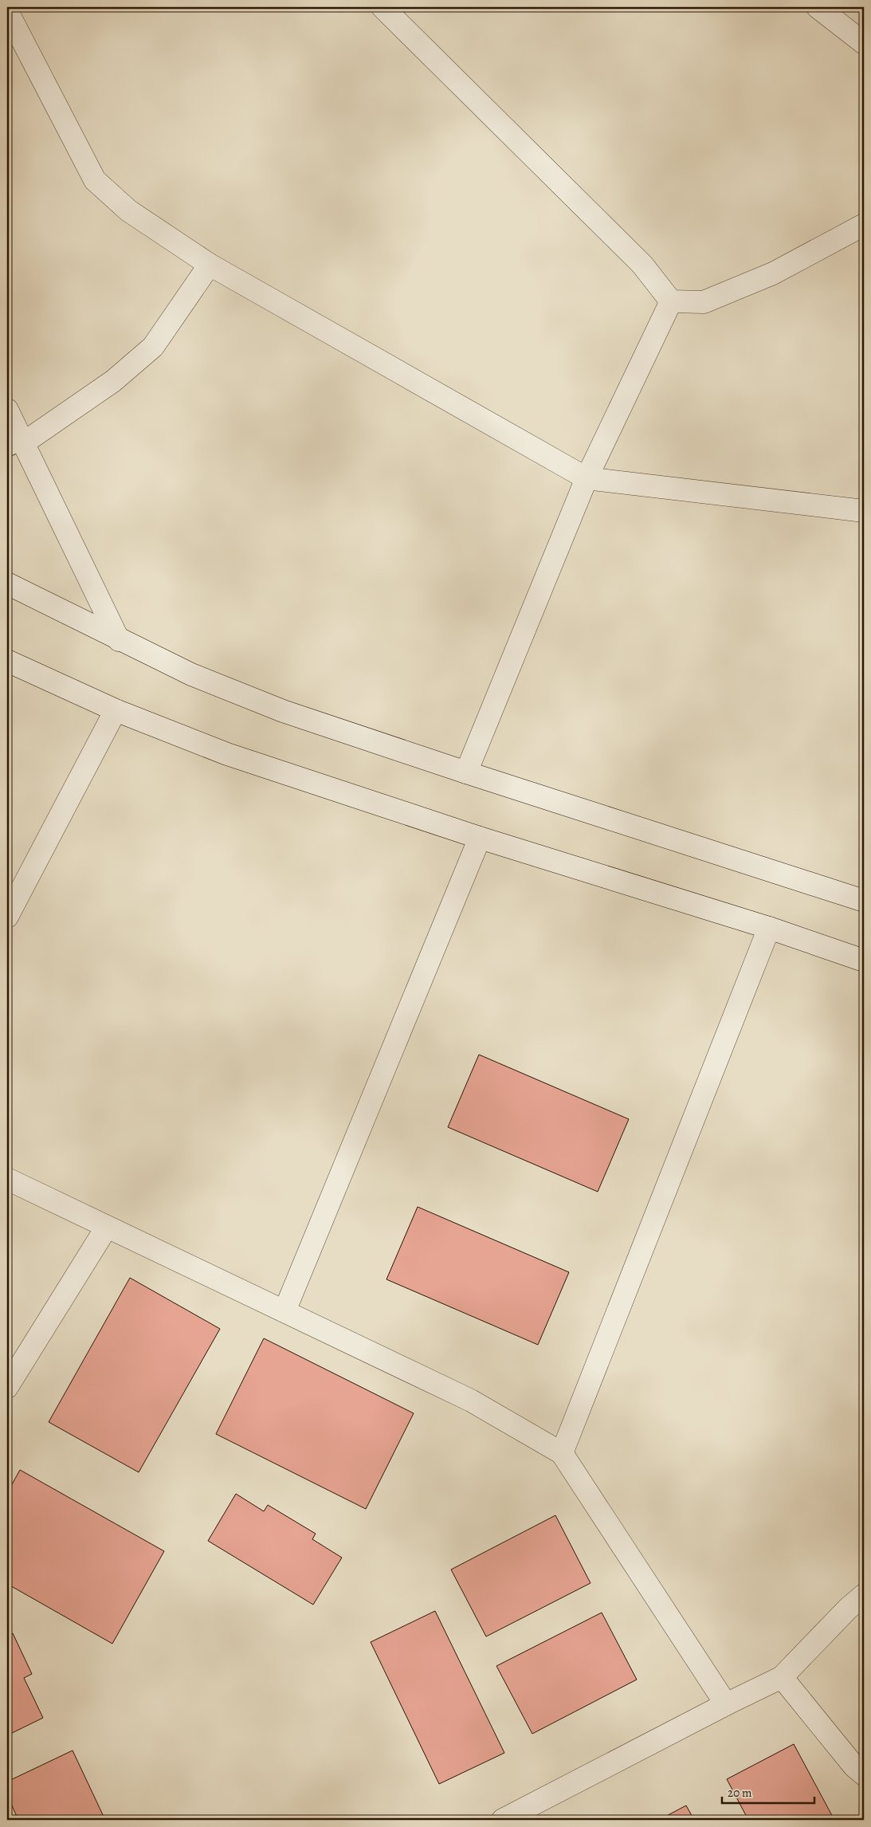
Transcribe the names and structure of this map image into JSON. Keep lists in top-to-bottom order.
{
  "scale_bar": "20 m"
}
